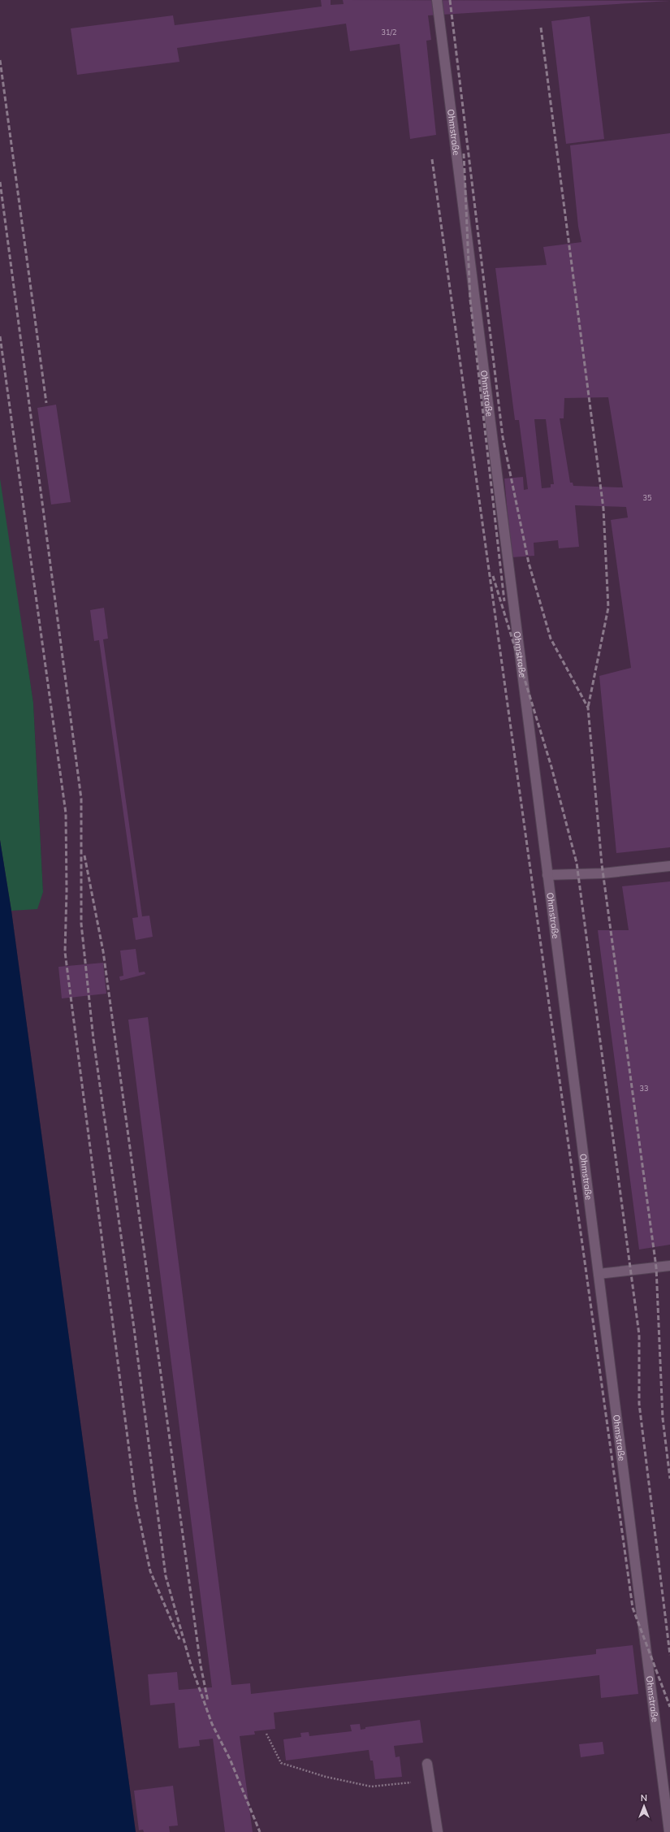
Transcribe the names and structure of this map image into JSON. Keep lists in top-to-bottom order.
{
  "streets": {
    "street": ["Ohmstraße"]
  },
  "house_numbers": ["31/2", "35", "33"],
  "north": "top"
}
